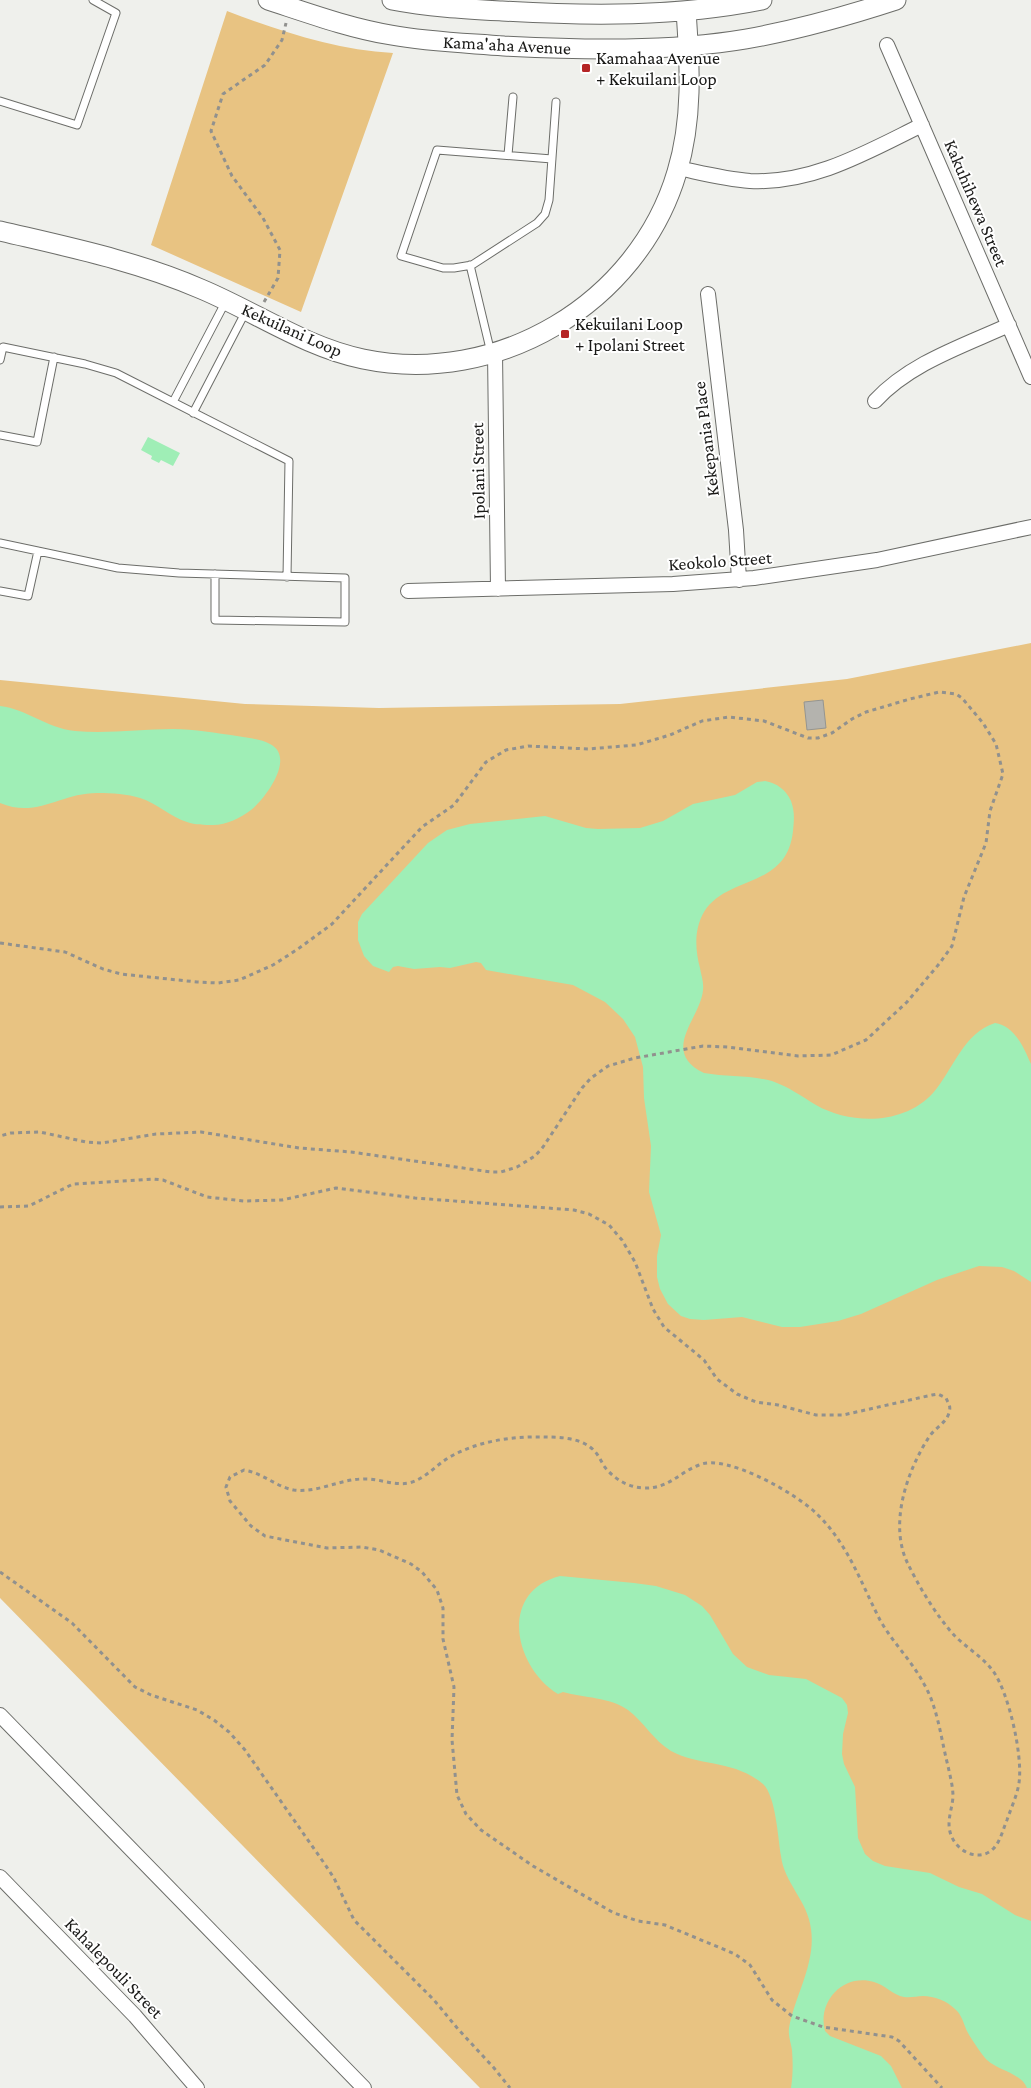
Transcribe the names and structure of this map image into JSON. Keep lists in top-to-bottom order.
{
  "streets": {
    "street": [
      "Kama'aha Avenue",
      "Kakuhihewa Street",
      "Kekuilani Loop",
      "Kekepania Place",
      "Ipolani Street",
      "Keokolo Street",
      "Kahalepouli Street"
    ]
  },
  "crossings": [
    ["Kama'aha Avenue", "Kekuilani Loop"],
    ["Kekuilani Loop", "Ipolani Street"],
    ["Kekepania Place", "Keokolo Street"],
    ["Ipolani Street", "Keokolo Street"]
  ],
  "places": {
    "transit": ["Kamahaa Avenue + Kekuilani Loop", "Kekuilani Loop + Ipolani Street"]
  }
}
